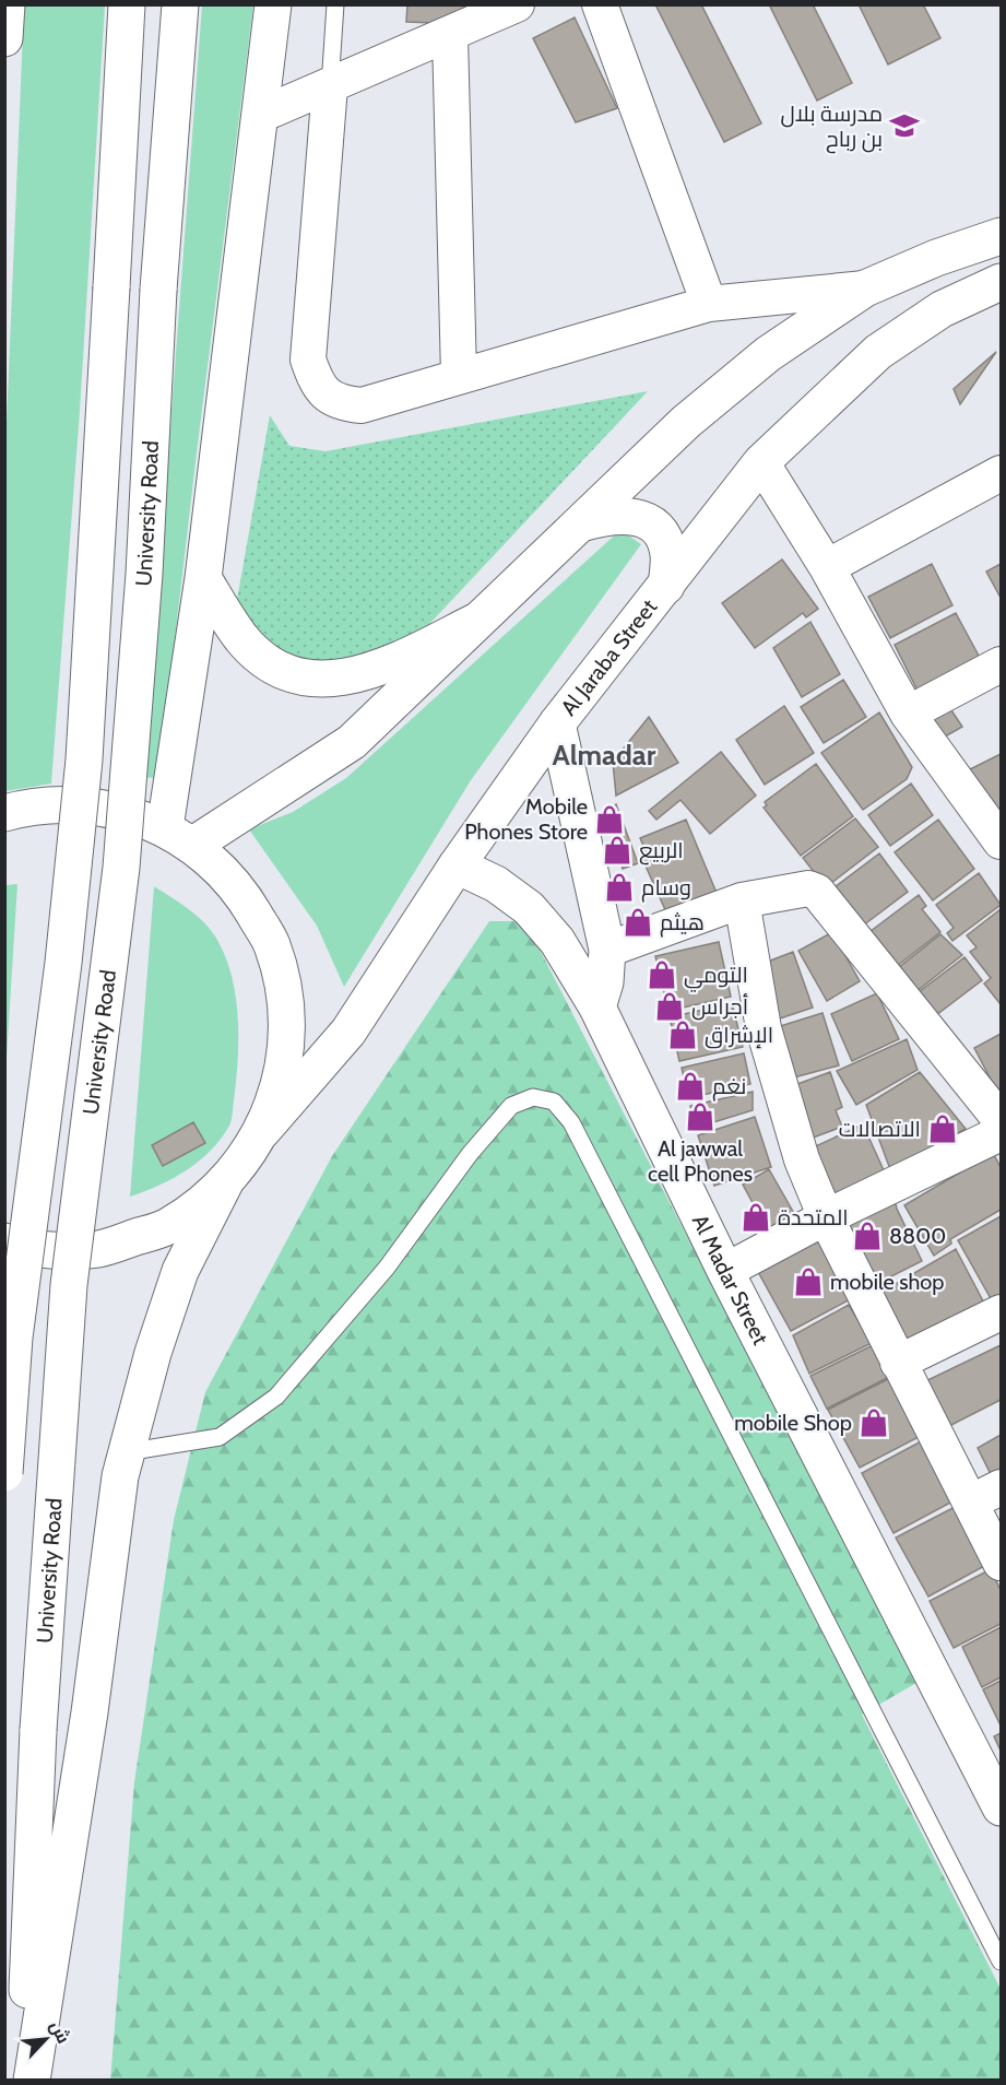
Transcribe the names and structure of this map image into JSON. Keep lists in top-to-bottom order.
{
  "streets": {
    "main road": ["University Road", "Al Jaraba Street", "Al Madar Street"]
  },
  "crossings": [
    ["Al Jaraba Street", "Al Madar Street"]
  ],
  "districts": ["Almadar"],
  "places": {
    "school or university": ["مدرسة بلال بن رباح"],
    "shop": [
      "Mobile Phones Store",
      "الربيع",
      "وسام",
      "هيثم",
      "التومي",
      "أجراس",
      "الإشراق",
      "نغم",
      "Al jawwal cell Phones",
      "الاتصالات",
      "المتحدة",
      "8800",
      "mobile shop",
      "mobile Shop"
    ]
  },
  "north": "top right"
}
